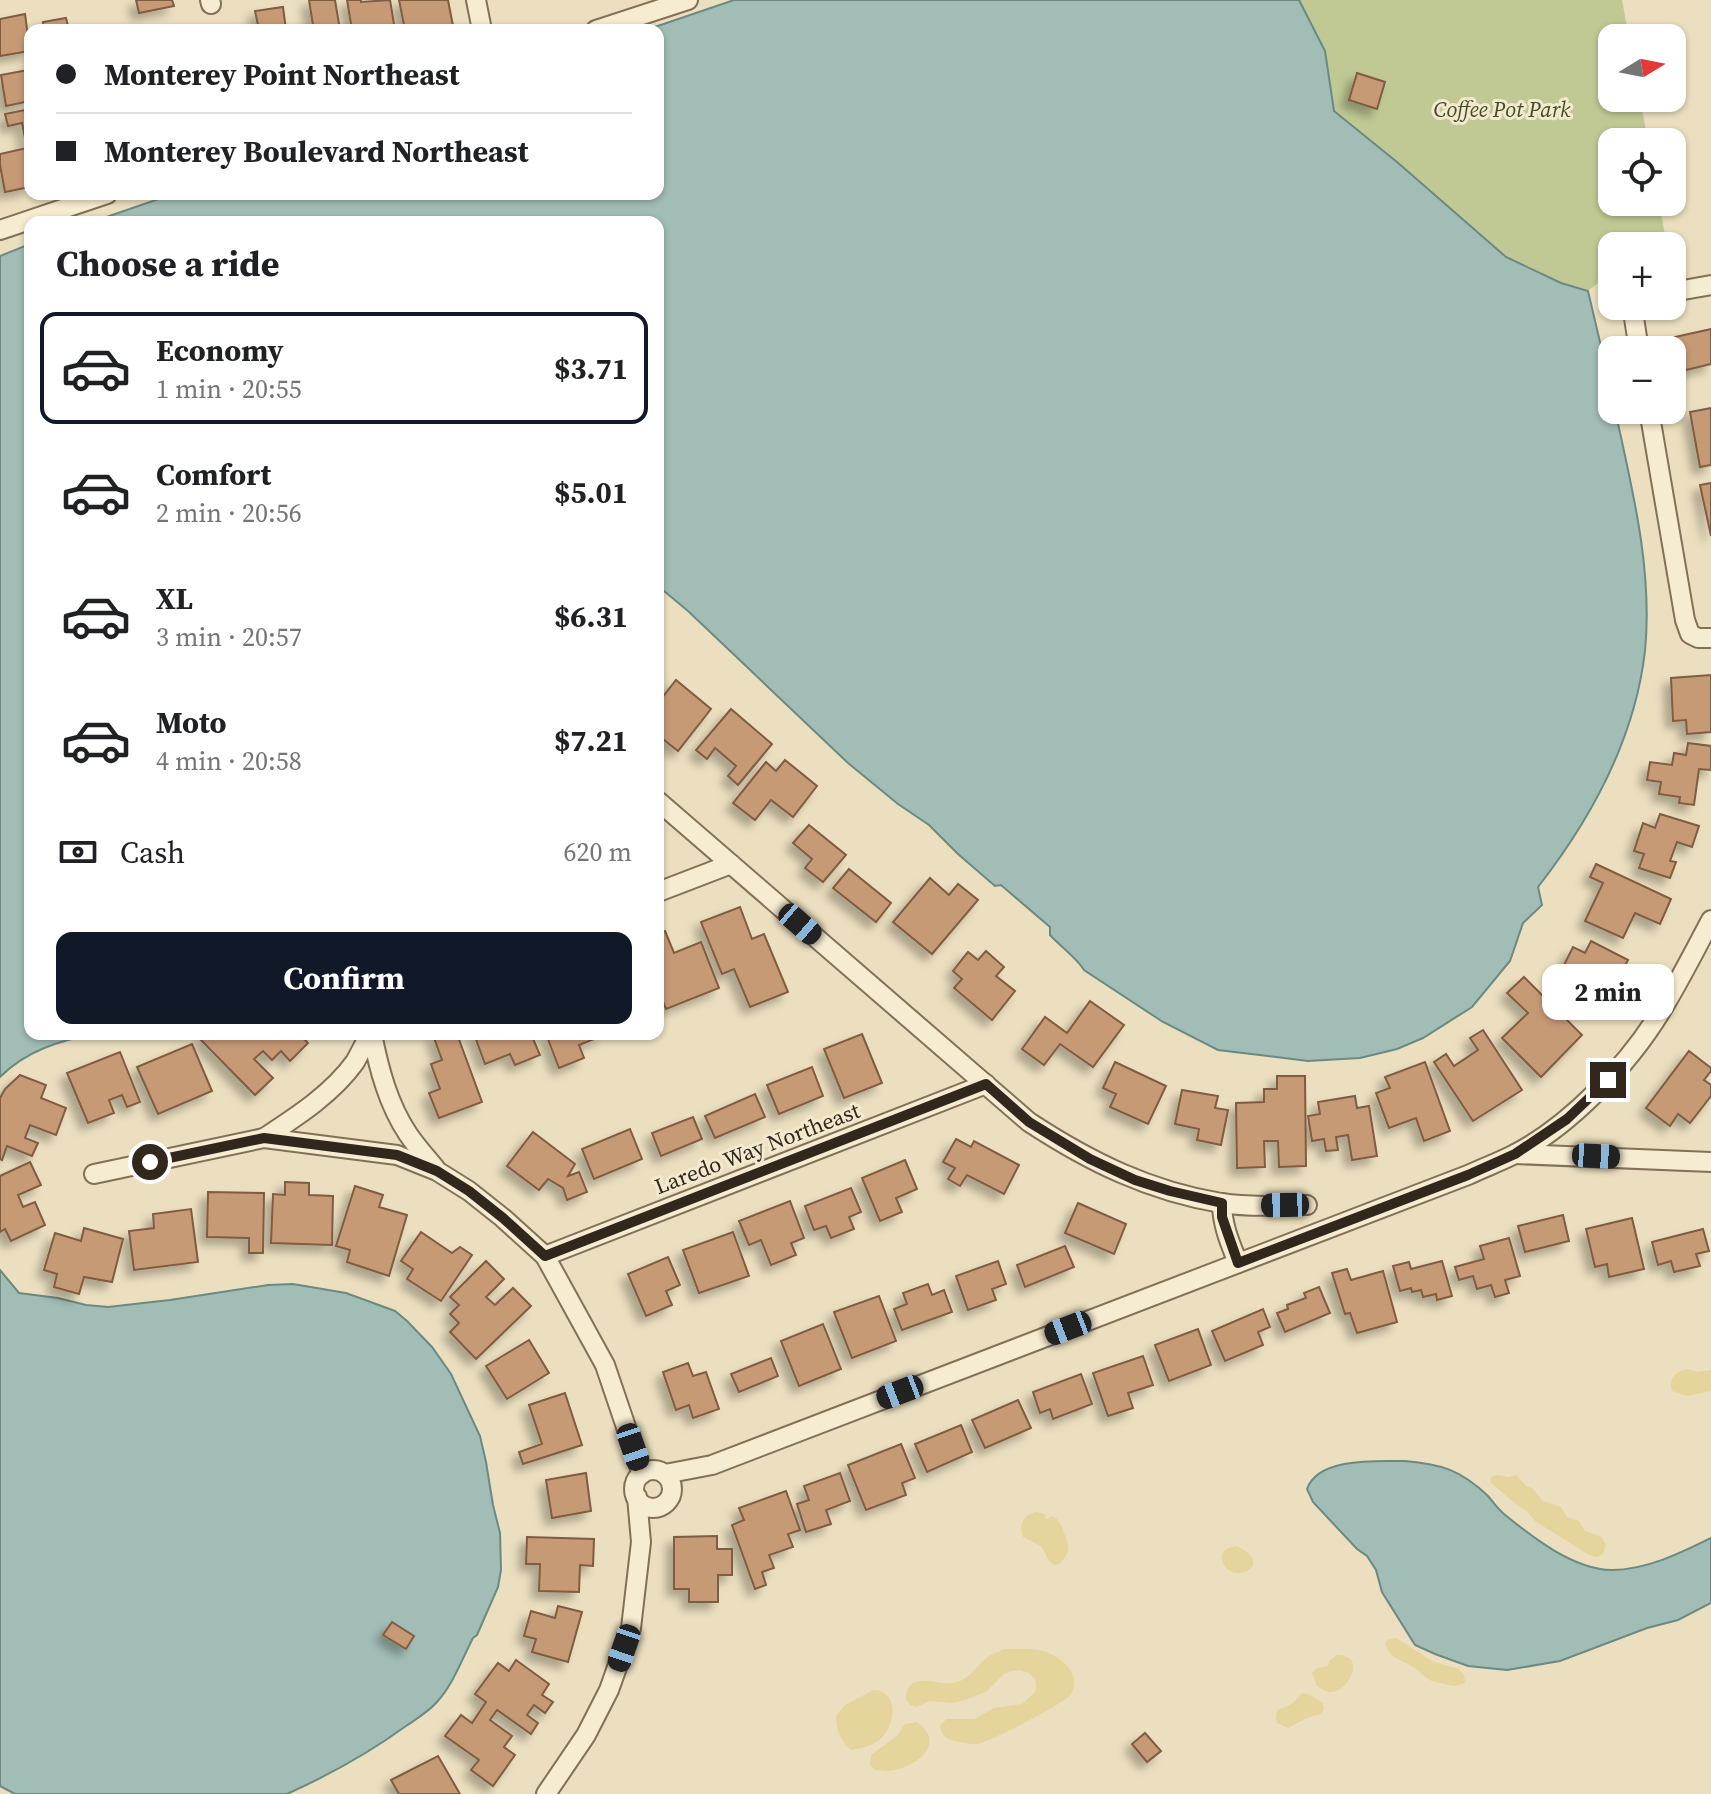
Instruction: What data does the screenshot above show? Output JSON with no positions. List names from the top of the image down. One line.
{"streets":{"street":["Laredo Way Northeast"]},"parks":["Coffee Pot Park"],"north":"right","page":{"map_buttons":["+","−"],"banner":["Monterey Point Northeast","Monterey Boulevard Northeast"],"heading":"Choose a ride","list":[{"name":"Economy","note":"1 min · 20:55","value":"$3.71"},{"name":"Comfort","note":"2 min · 20:56","value":"$5.01"},{"name":"XL","note":"3 min · 20:57","value":"$6.31"},{"name":"Moto","note":"4 min · 20:58","value":"$7.21"}],"pay":["Cash","620 m"],"buttons":"Confirm","bubble":"2 min"}}
